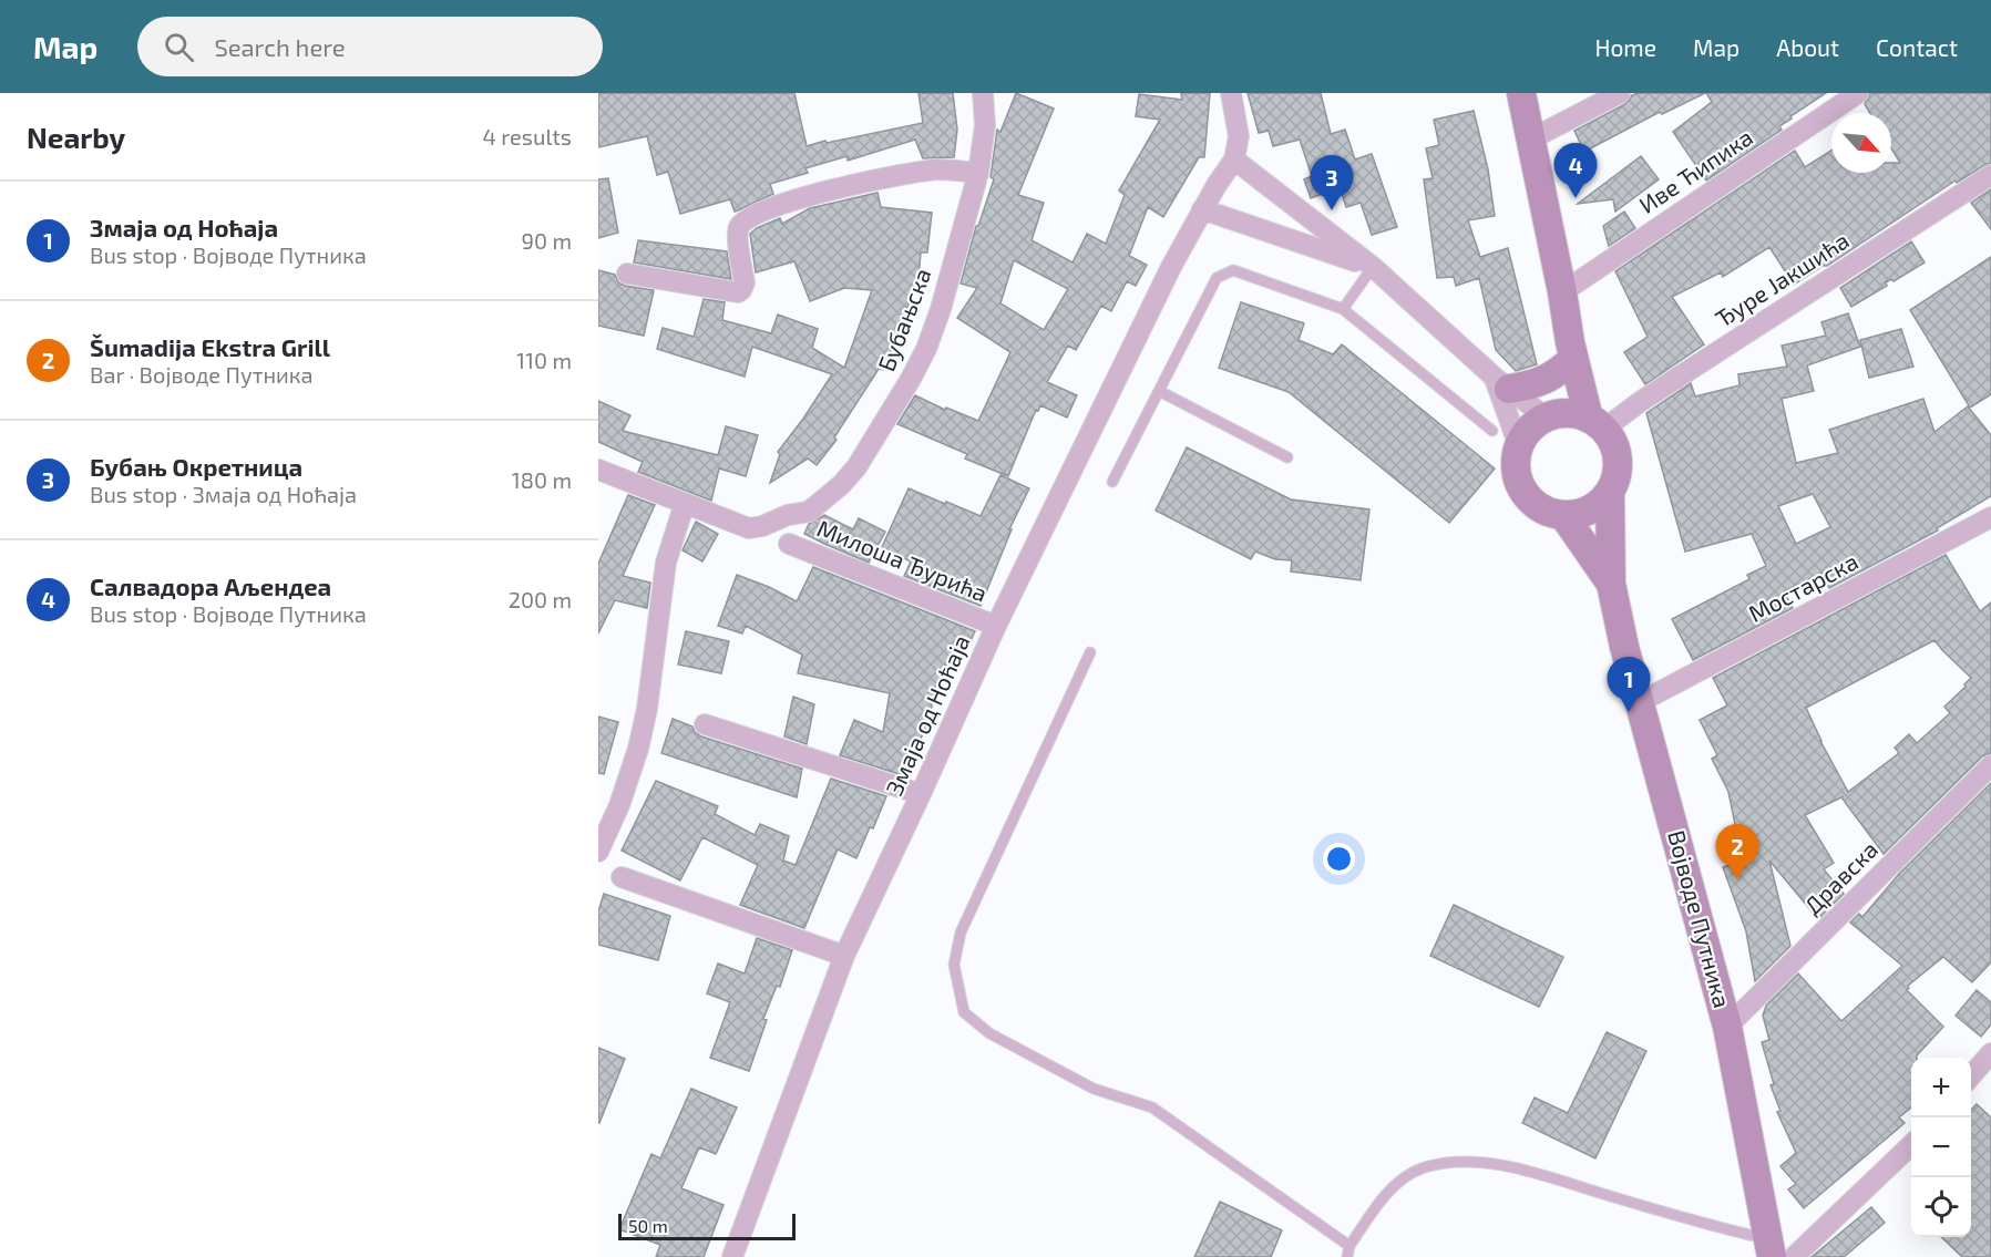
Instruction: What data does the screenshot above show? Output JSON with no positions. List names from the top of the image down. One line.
{"streets":{"street":["Иве Ћипика","Ђуре Јакшића","Бубањска","Милоша Ђурића","Мостарска","Змаја од Ноћаја","Дравска","Војводе Путника"]},"crossings":[["Иве Ћипика","Војводе Путника"],["Ђуре Јакшића","Војводе Путника"],["Милоша Ђурића","Змаја од Ноћаја"],["Мостарска","Војводе Путника"],["Дравска","Војводе Путника"]],"scale_bar":"50 m","north":"bottom right","page":{"header":"Map","search":"Search here","nav":["Home","Map","About","Contact"],"heading":["Nearby","4 results"],"pins":["4","3","1","2"],"list":[{"mark":"1","name":"Змаја од Ноћаја","note":"Bus stop · Војводе Путника","value":"90 m"},{"mark":"2","name":"Šumadija Ekstra Grill","note":"Bar · Војводе Путника","value":"110 m"},{"mark":"3","name":"Бубањ Окретница","note":"Bus stop · Змаја од Ноћаја","value":"180 m"},{"mark":"4","name":"Салвадора Аљендеа","note":"Bus stop · Војводе Путника","value":"200 m"}],"map_buttons":["+","−"],"scale":"50 m"}}
